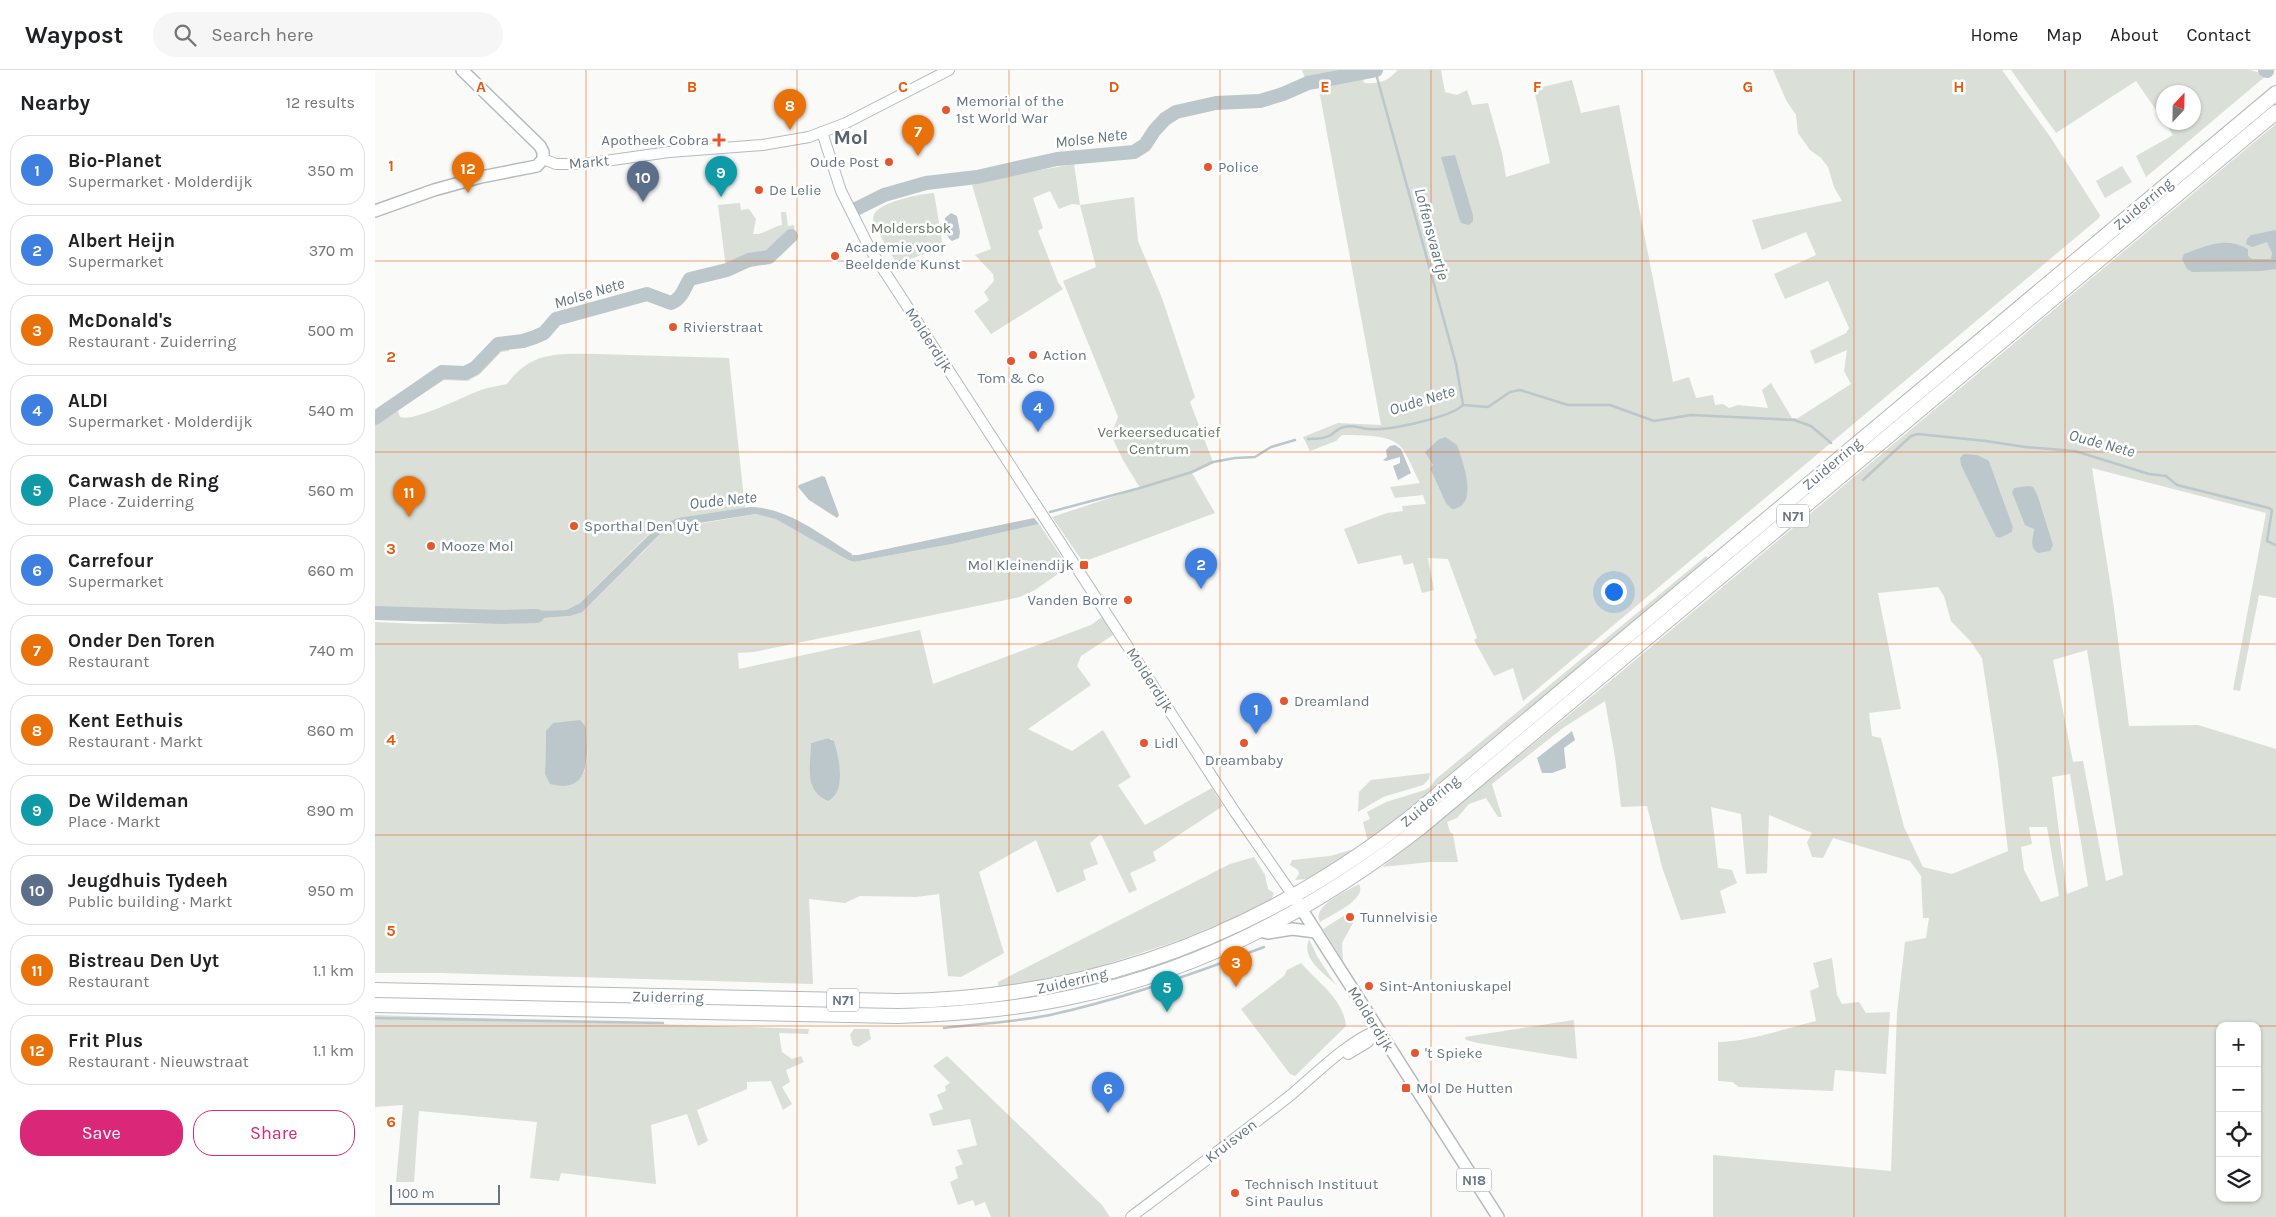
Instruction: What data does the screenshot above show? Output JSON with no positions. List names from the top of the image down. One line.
{"streets":{"highway":["Zuiderring","N71"],"main road":["Markt","Molderdijk","Kruisven","N18"]},"crossings":[["Markt","Molderdijk"],["Zuiderring","Molderdijk"],["Molderdijk","Kruisven"]],"districts":["Mol"],"water":["Molse Nete","Loffensvaartje","Oude Nete"],"parks":["Moldersbok","Verkeerseducatief Centrum"],"places":{"other":["Memorial of the 1st World War","Oude Post","Police","De Lelie","Academie voor Beeldende Kunst","Rivierstraat","Action","Tom & Co","Sporthal Den Uyt","Mooze Mol","Vanden Borre","Dreamland","Lidl","Dreambaby","Tunnelvisie","Sint-Antoniuskapel","'t Spieke","Technisch Instituut Sint Paulus"],"health":["Apotheek Cobra"],"transit":["Mol Kleinendijk","Mol De Hutten"]},"scale_bar":"100 m","north":"top","page":{"header":"Waypost","search":"Search here","nav":["Home","Map","About","Contact"],"heading":["Nearby","12 results"],"pins":["8","7","12","9","10","4","11","2","1","3","5","6"],"list":[{"mark":"1","name":"Bio-Planet","note":"Supermarket · Molderdijk","value":"350 m"},{"mark":"2","name":"Albert Heijn","note":"Supermarket","value":"370 m"},{"mark":"3","name":"McDonald's","note":"Restaurant · Zuiderring","value":"500 m"},{"mark":"4","name":"ALDI","note":"Supermarket · Molderdijk","value":"540 m"},{"mark":"5","name":"Carwash de Ring","note":"Place · Zuiderring","value":"560 m"},{"mark":"6","name":"Carrefour","note":"Supermarket","value":"660 m"},{"mark":"7","name":"Onder Den Toren","note":"Restaurant","value":"740 m"},{"mark":"8","name":"Kent Eethuis","note":"Restaurant · Markt","value":"860 m"},{"mark":"9","name":"De Wildeman","note":"Place · Markt","value":"890 m"},{"mark":"10","name":"Jeugdhuis Tydeeh","note":"Public building · Markt","value":"950 m"},{"mark":"11","name":"Bistreau Den Uyt","note":"Restaurant","value":"1.1 km"},{"mark":"12","name":"Frit Plus","note":"Restaurant · Nieuwstraat","value":"1.1 km"}],"map_buttons":["+","−"],"buttons":["Save","Share"],"scale":"100 m"},"grid":{"columns":["A","B","C","D","E","F","G","H"],"rows":["1","2","3","4","5","6"]}}
